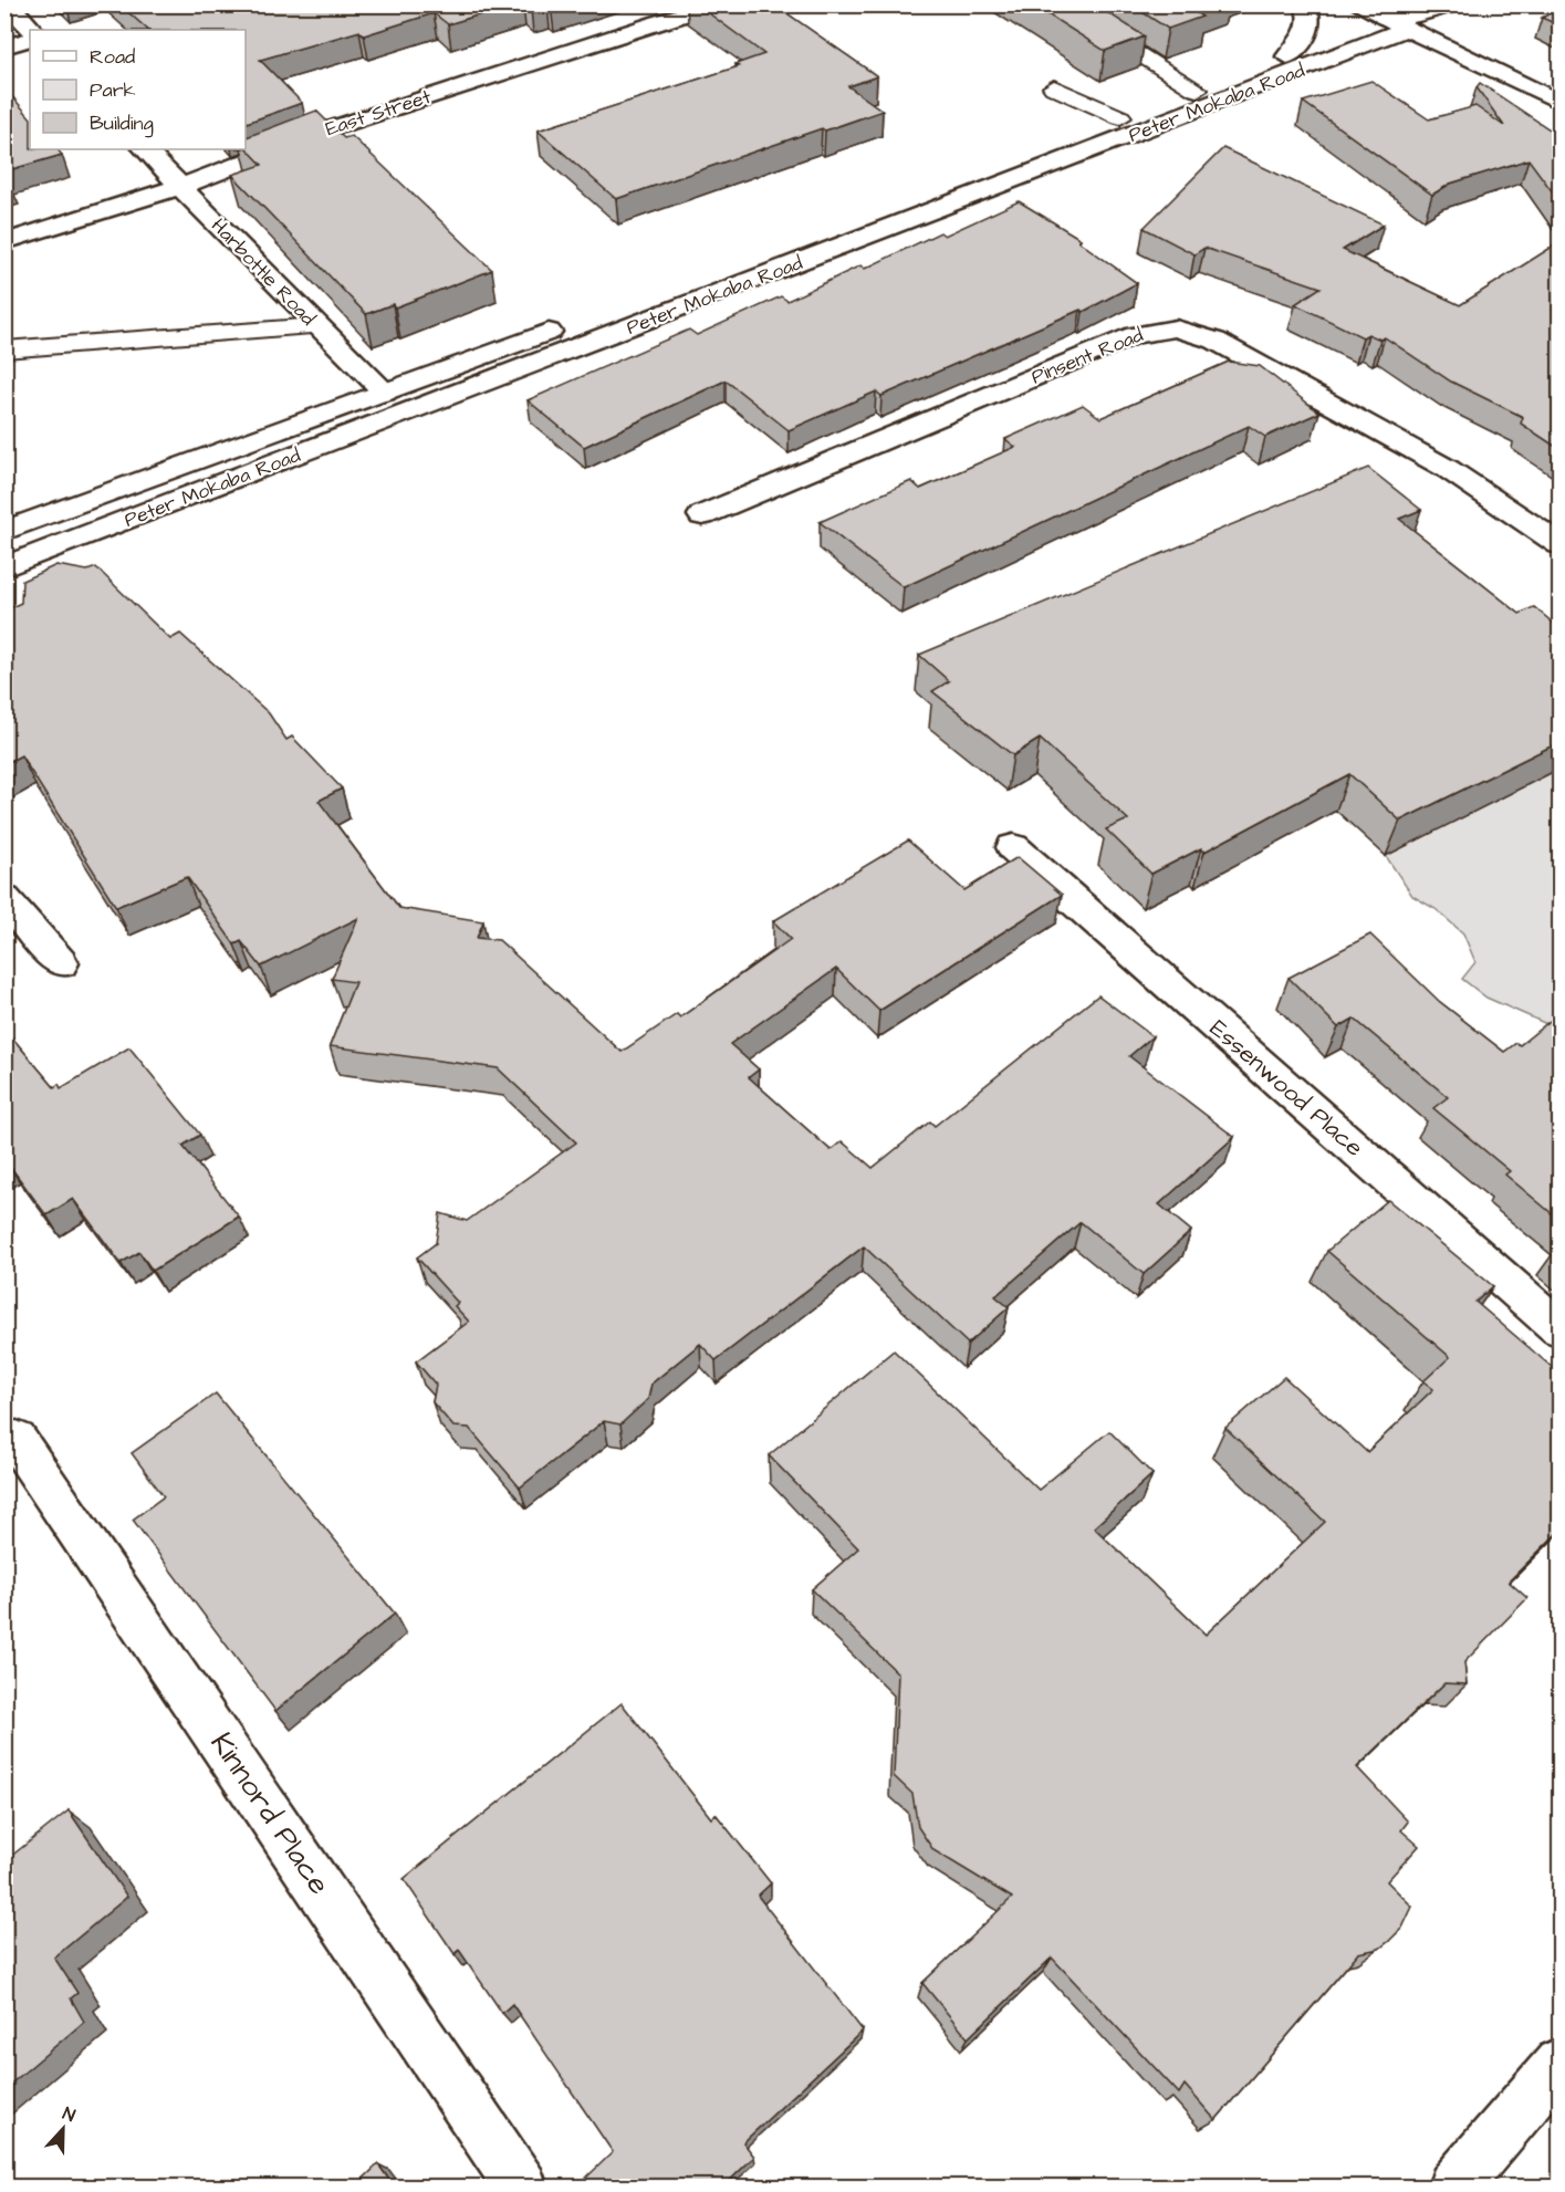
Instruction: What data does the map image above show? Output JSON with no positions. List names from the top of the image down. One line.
{"streets":{"street":["Peter Mokaba Road","East Street","Harbottle Road","Pinsent Road","Essenwood Place","Kinnord Place"]},"crossings":[["Peter Mokaba Road","Harbottle Road"],["East Street","Harbottle Road"]],"legend":["Road","Park","Building"],"north":"top"}
